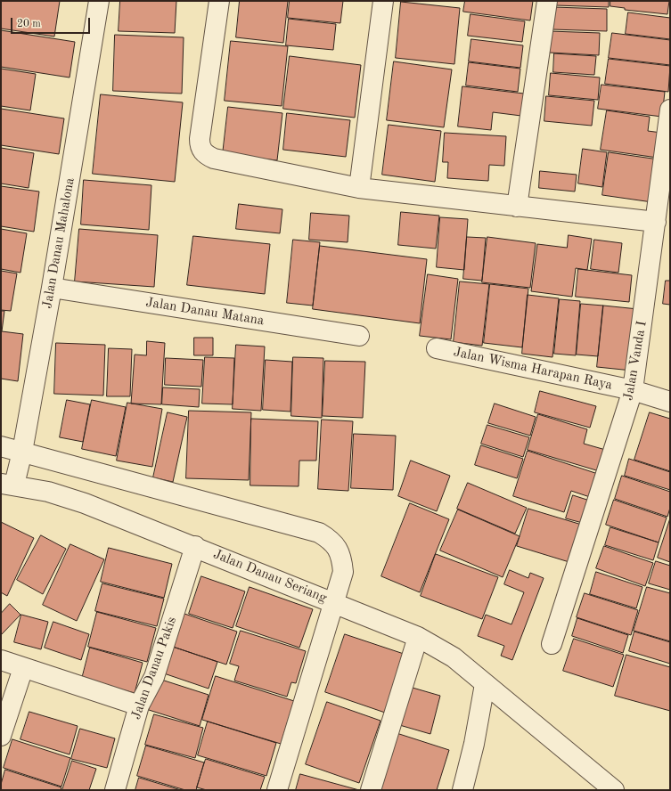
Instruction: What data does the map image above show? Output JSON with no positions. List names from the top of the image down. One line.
{"streets":{"street":["Jalan Danau Mahalona","Jalan Danau Matana","Jalan Vanda I","Jalan Wisma Harapan Raya","Jalan Danau Seriang","Jalan Danau Pakis"]},"crossings":[["Jalan Danau Mahalona","Jalan Danau Matana"],["Jalan Danau Mahalona","Jalan Danau Seriang"],["Jalan Vanda I","Jalan Wisma Harapan Raya"],["Jalan Danau Seriang","Jalan Danau Pakis"]],"scale_bar":"20 m"}
